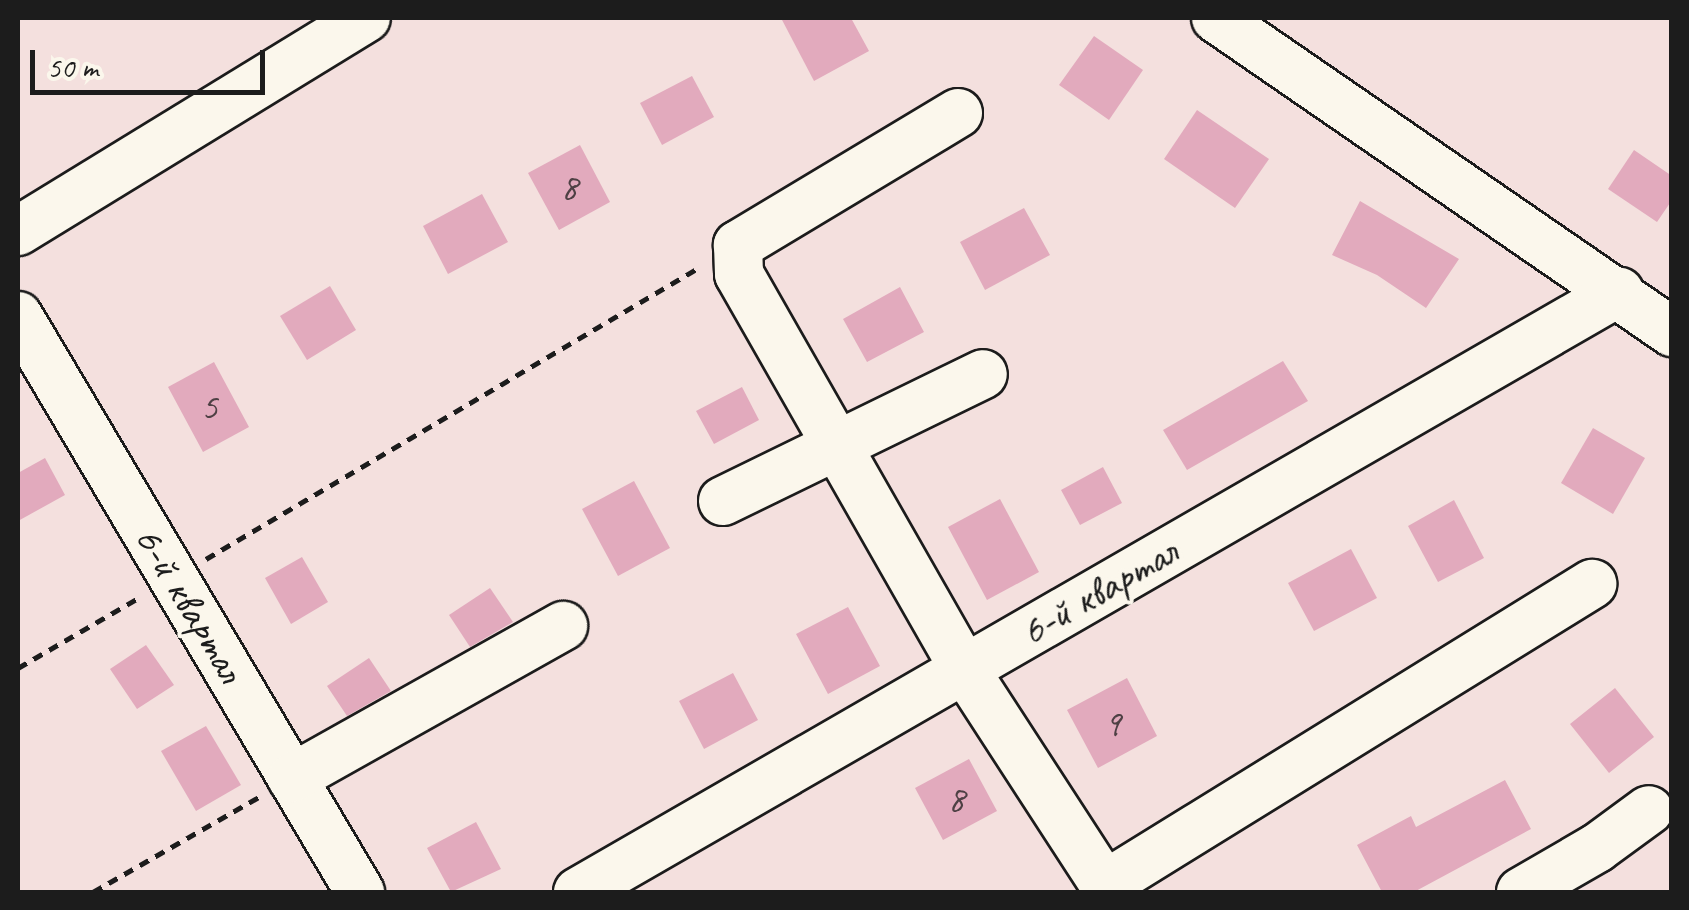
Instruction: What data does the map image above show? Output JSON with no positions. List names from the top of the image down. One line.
{"streets":{"street":["6-й квартал"]},"house_numbers":["8","5","9","8"],"scale_bar":"50 m"}
